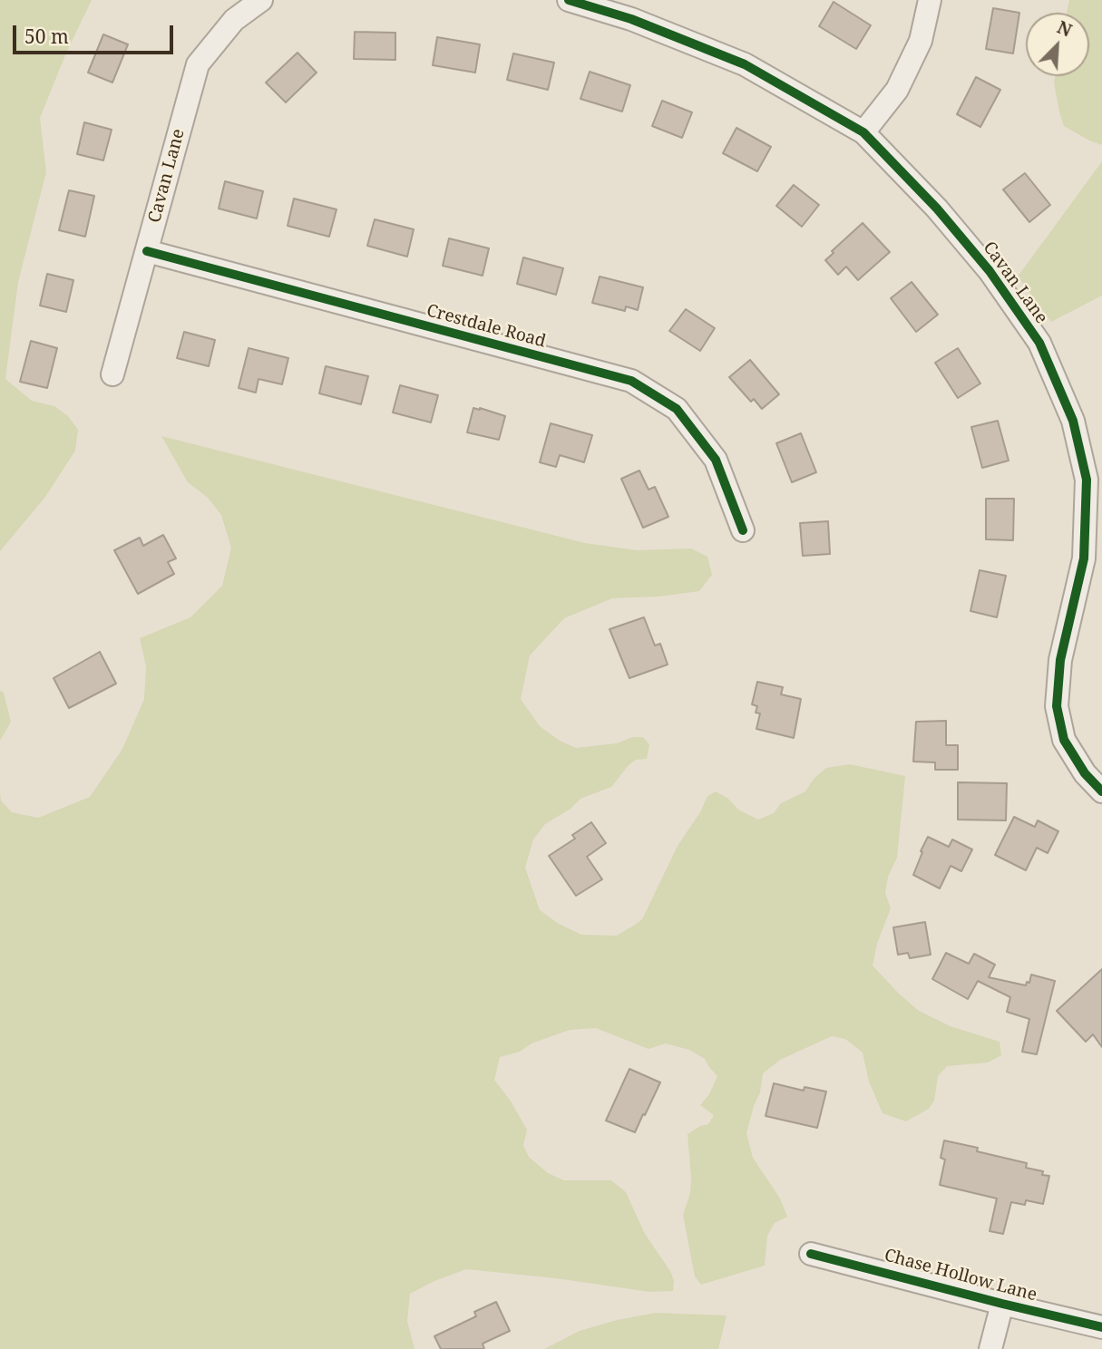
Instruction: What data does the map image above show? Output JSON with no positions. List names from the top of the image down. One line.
{"streets":{"street":["Cavan Lane","Crestdale Road","Chase Hollow Lane"]},"crossings":[["Cavan Lane","Crestdale Road"]],"scale_bar":"50 m","north":"top right"}
